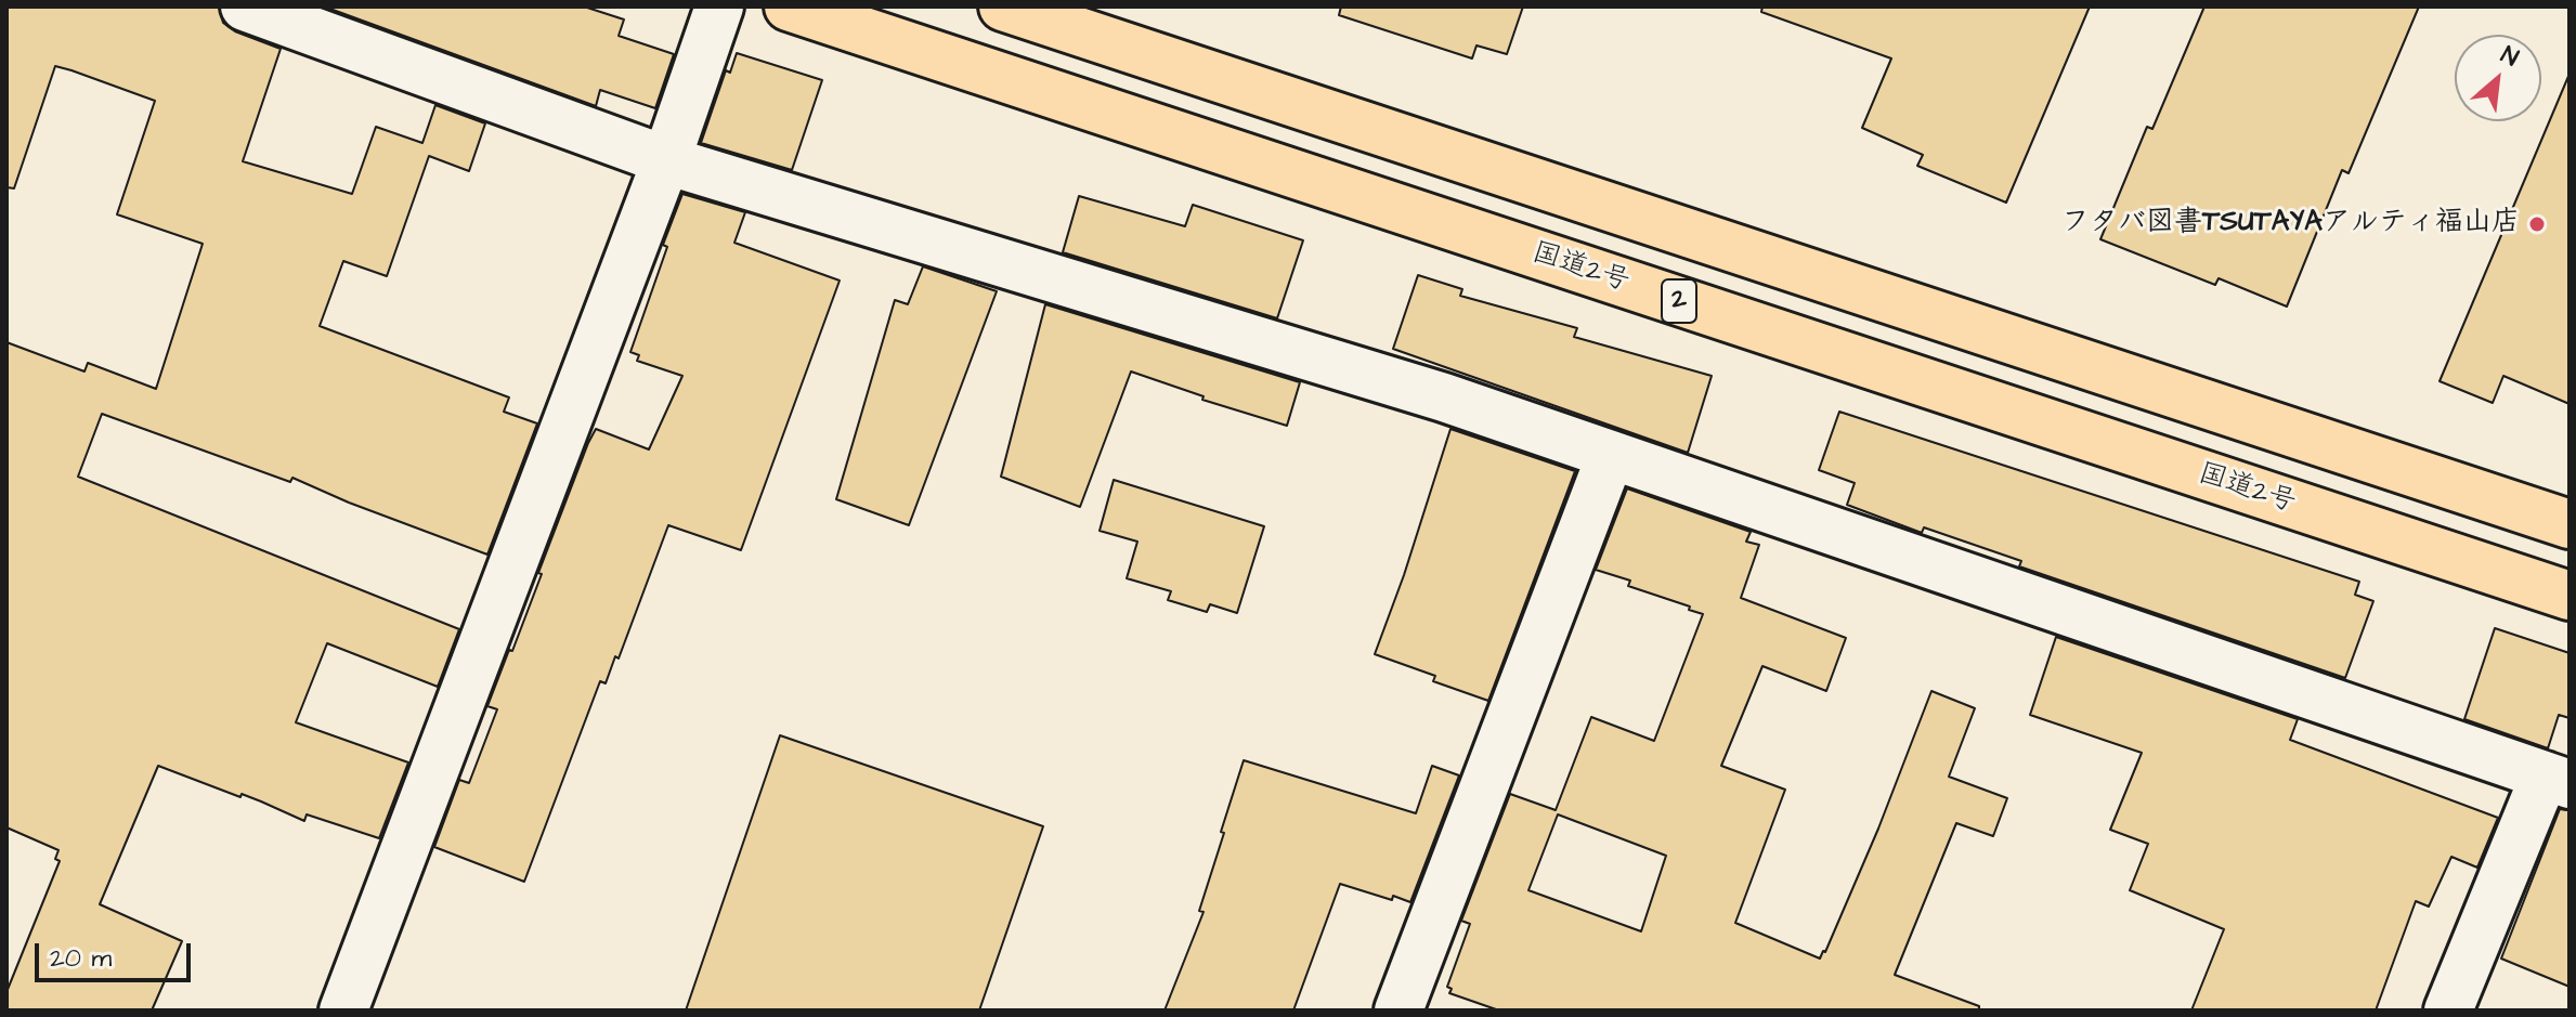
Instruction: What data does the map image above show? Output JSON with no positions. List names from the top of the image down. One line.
{"streets":{"highway":["国道2号","2"]},"places":["フタバ図書TSUTAYAアルティ福山店"],"scale_bar":"20 m","north":"top right"}
